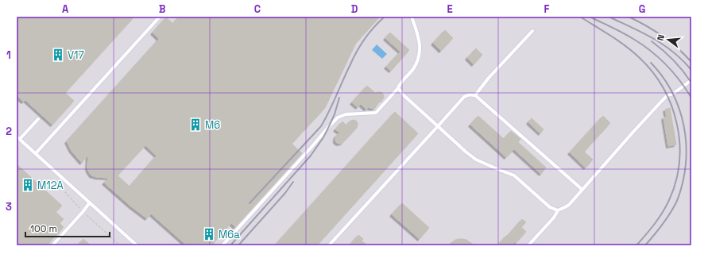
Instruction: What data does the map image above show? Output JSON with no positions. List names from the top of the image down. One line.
{"places":{"building":["V17","M6","M12A","M6a"]},"scale_bar":"100 m","north":"left","grid":{"columns":["A","B","C","D","E","F","G"],"rows":["1","2","3"]}}
